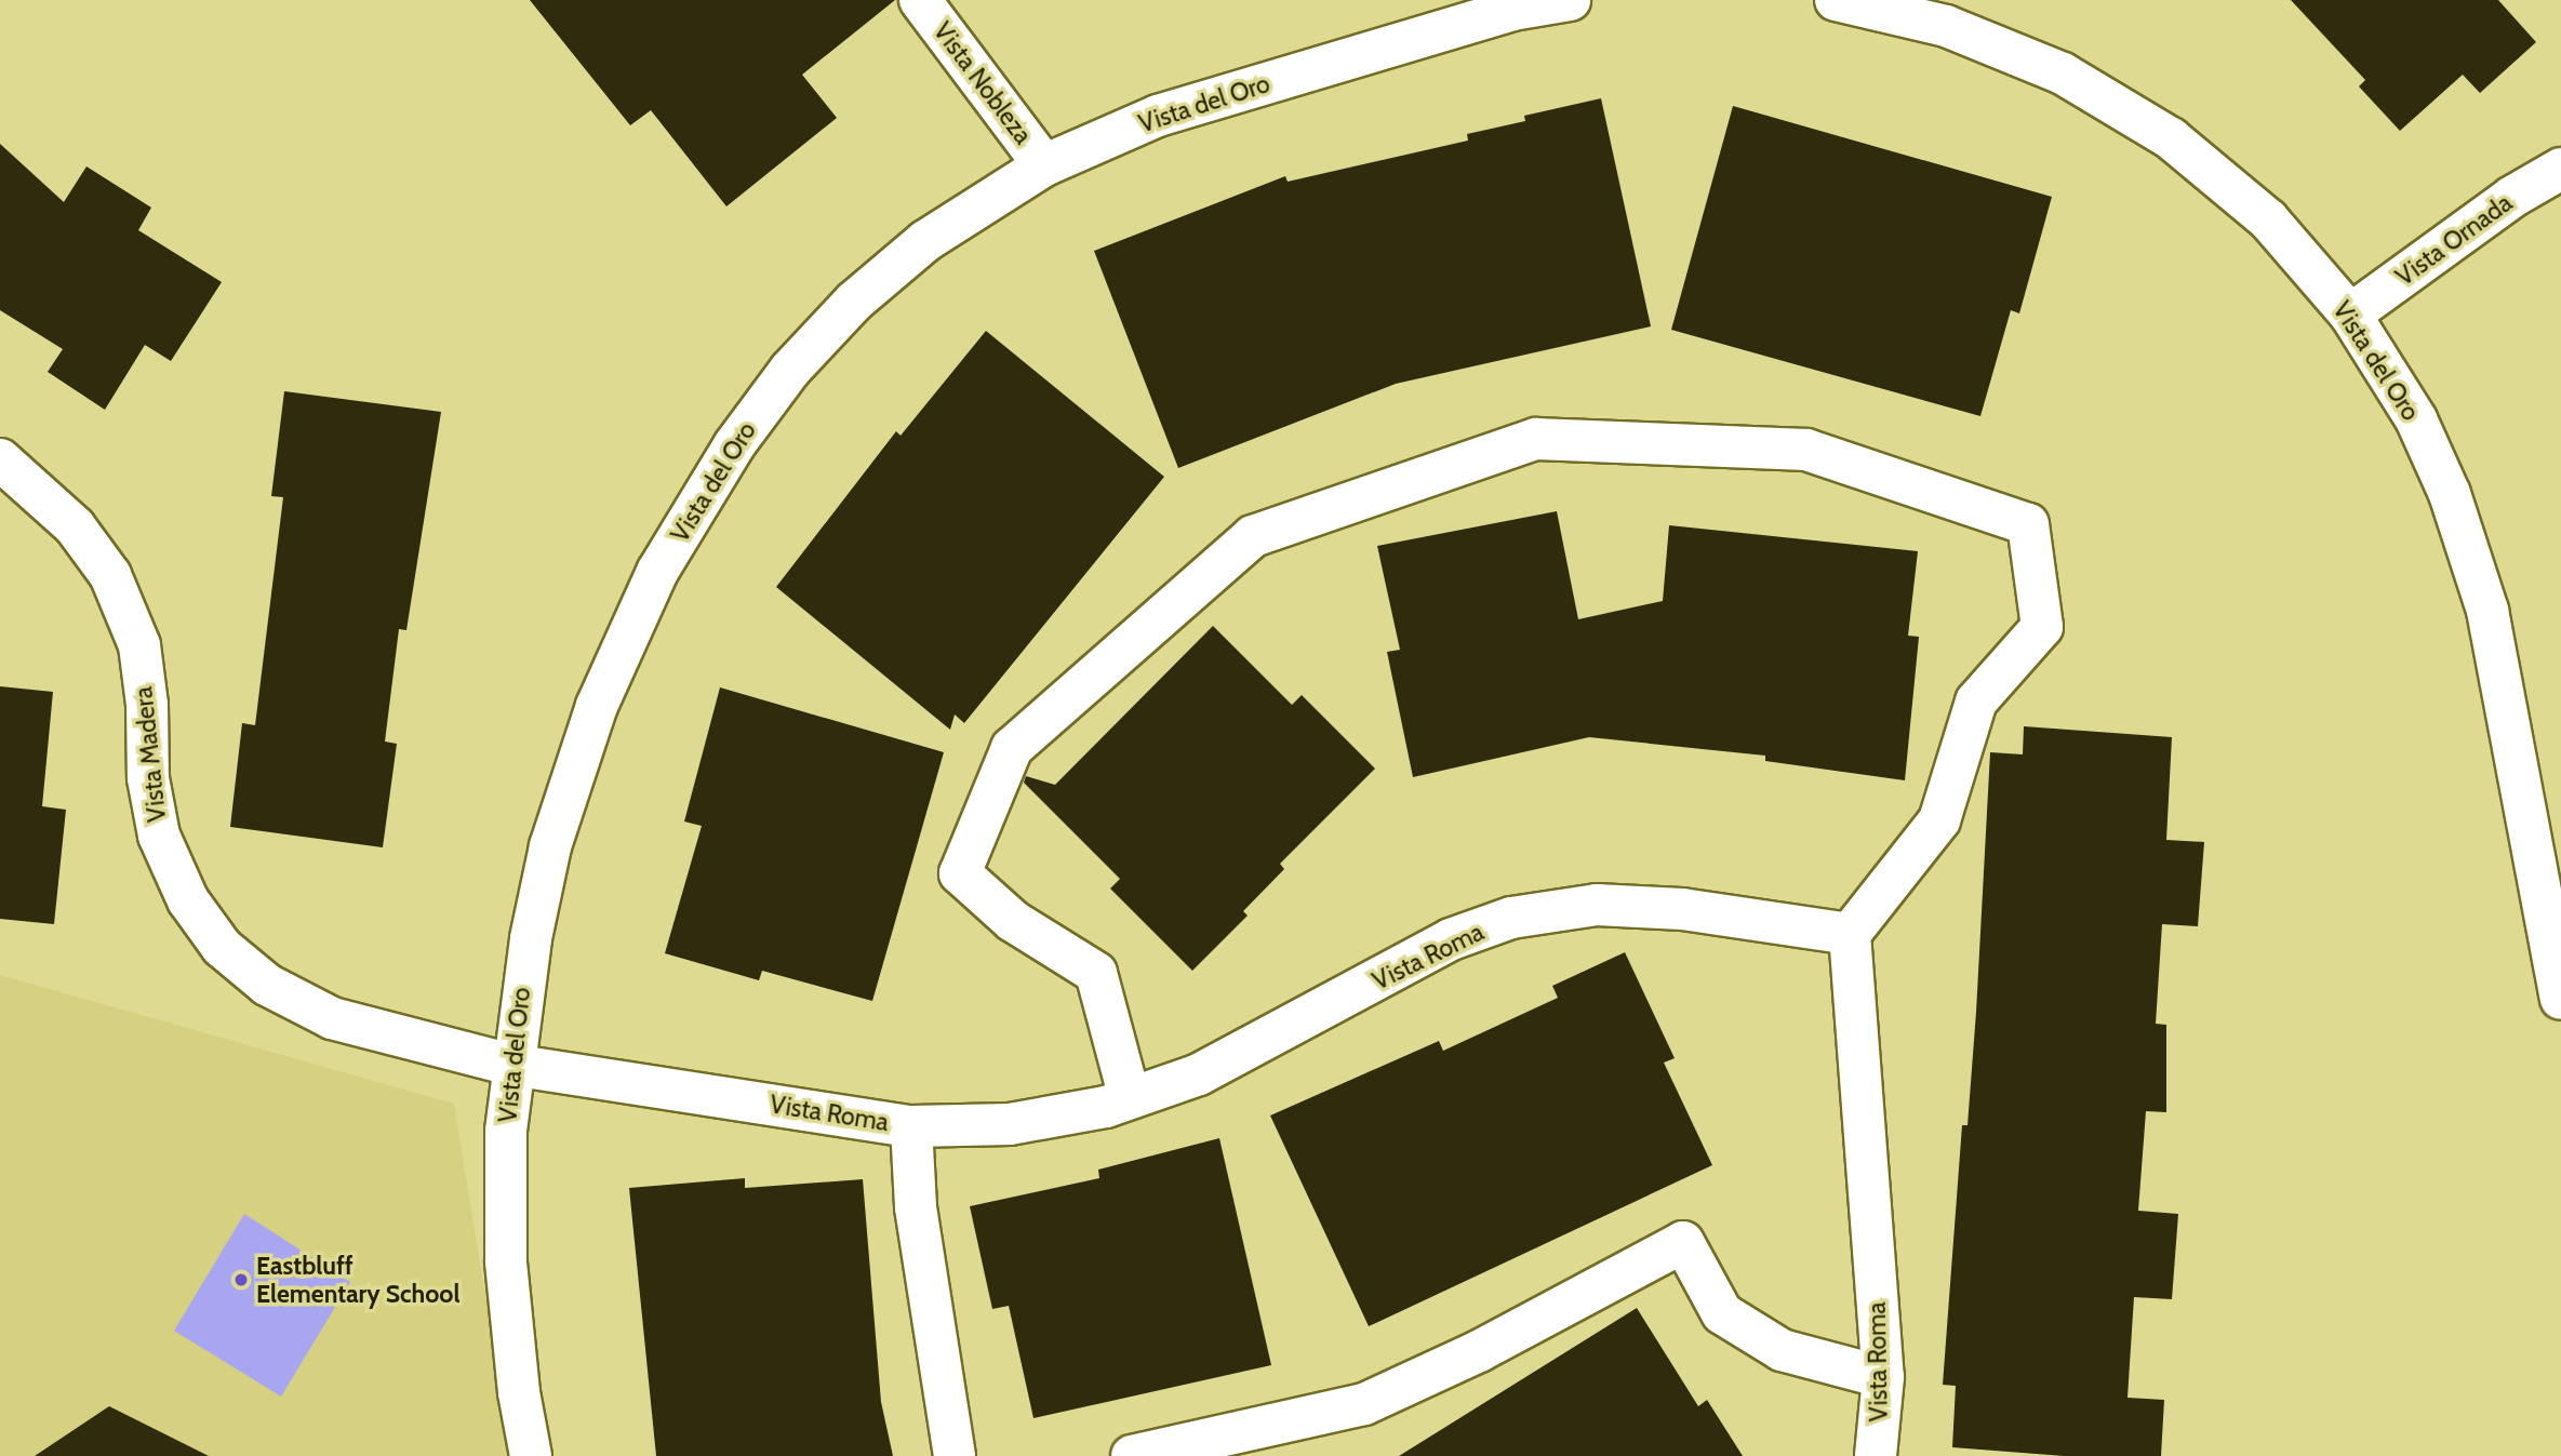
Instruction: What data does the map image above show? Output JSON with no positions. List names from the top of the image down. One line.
{"streets":{"street":["Vista Nobleza","Vista del Oro","Vista Ornada","Vista Madera","Vista Roma"]},"crossings":[["Vista Nobleza","Vista del Oro"],["Vista del Oro","Vista Ornada"],["Vista del Oro","Vista Madera"],["Vista del Oro","Vista Roma"],["Vista Madera","Vista Roma"]],"places":["Eastbluff Elementary School"]}
